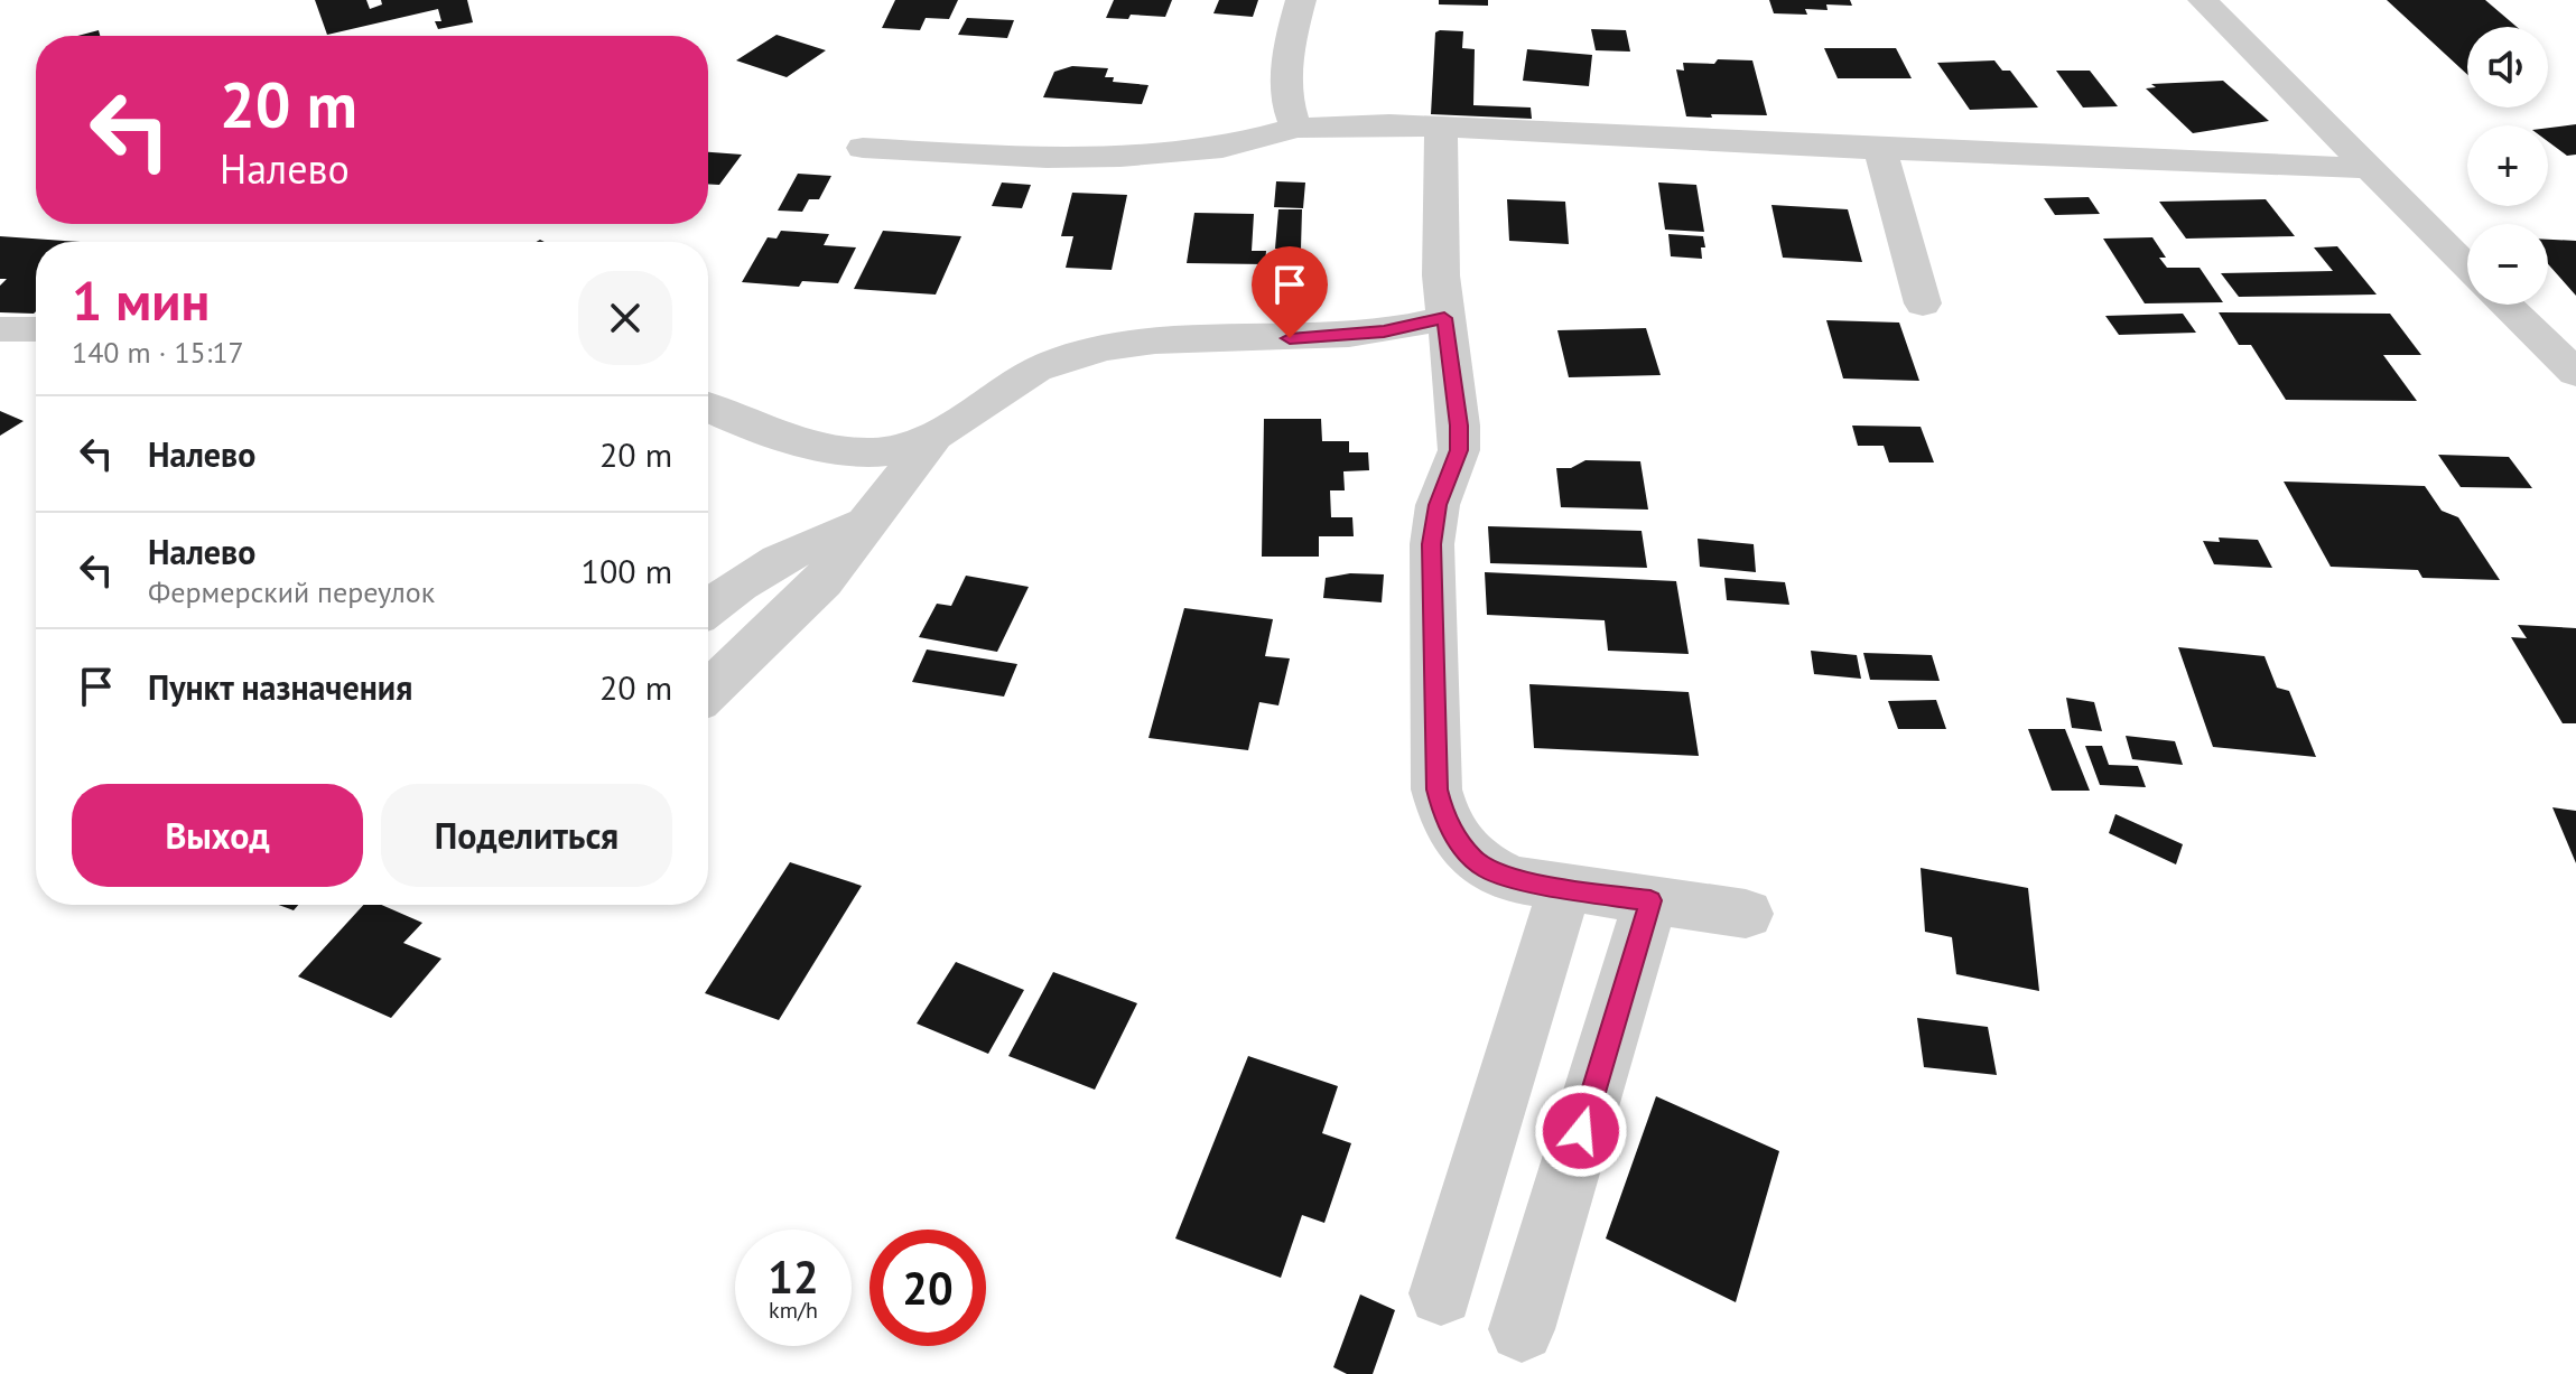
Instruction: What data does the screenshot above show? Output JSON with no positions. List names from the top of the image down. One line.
{"page":{"map_buttons":["+","−"],"turn":["20 m","Налево"],"heading":["1 мин","140 m · 15:17"],"list":[{"name":"Налево","value":"20 m"},{"name":"Налево","note":"Фермерский переулок","value":"100 m"},{"name":"Пункт назначения","value":"20 m"}],"buttons":["Выход","Поделиться"],"speed":"12 km/h","limit":"20"}}
